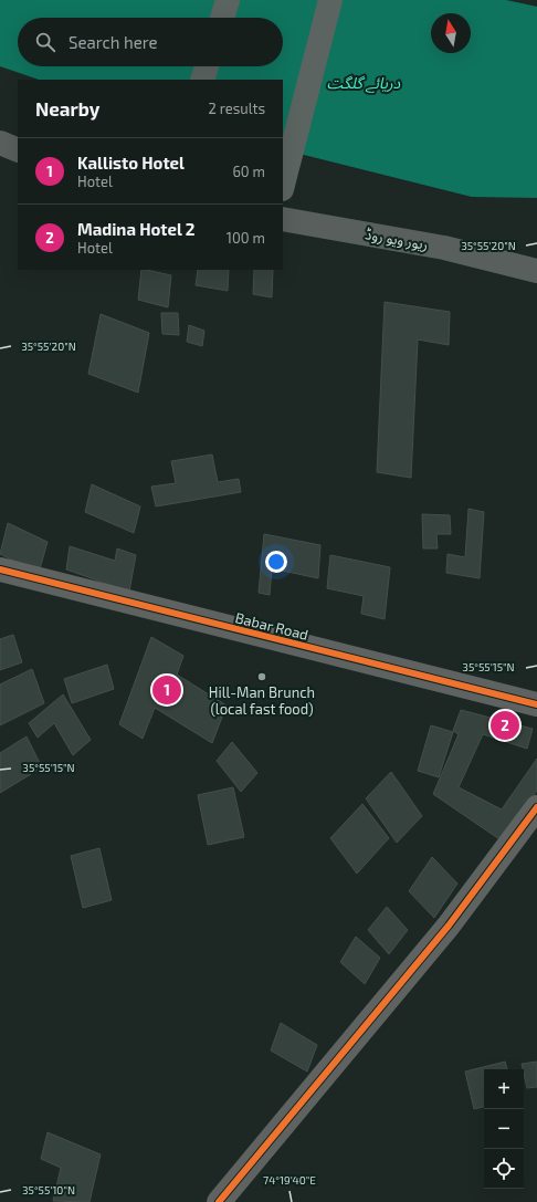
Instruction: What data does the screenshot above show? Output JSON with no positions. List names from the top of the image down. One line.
{"streets":{"highway":["ریور ویو روڈ"],"street":["Babar Road"]},"water":["دریائے گلگت"],"places":["Hill-Man Brunch (local fast food)"],"north":"top","page":{"search":"Search here","heading":["Nearby","2 results"],"list":[{"mark":"1","name":"Kallisto Hotel","note":"Hotel","value":"60 m"},{"mark":"2","name":"Madina Hotel 2","note":"Hotel","value":"100 m"}],"pins":["1","2"],"map_buttons":["+","−"]},"coordinates":["35°55'20\"N","35°55'15\"N","74°19'40\"E","35°55'10\"N"]}
